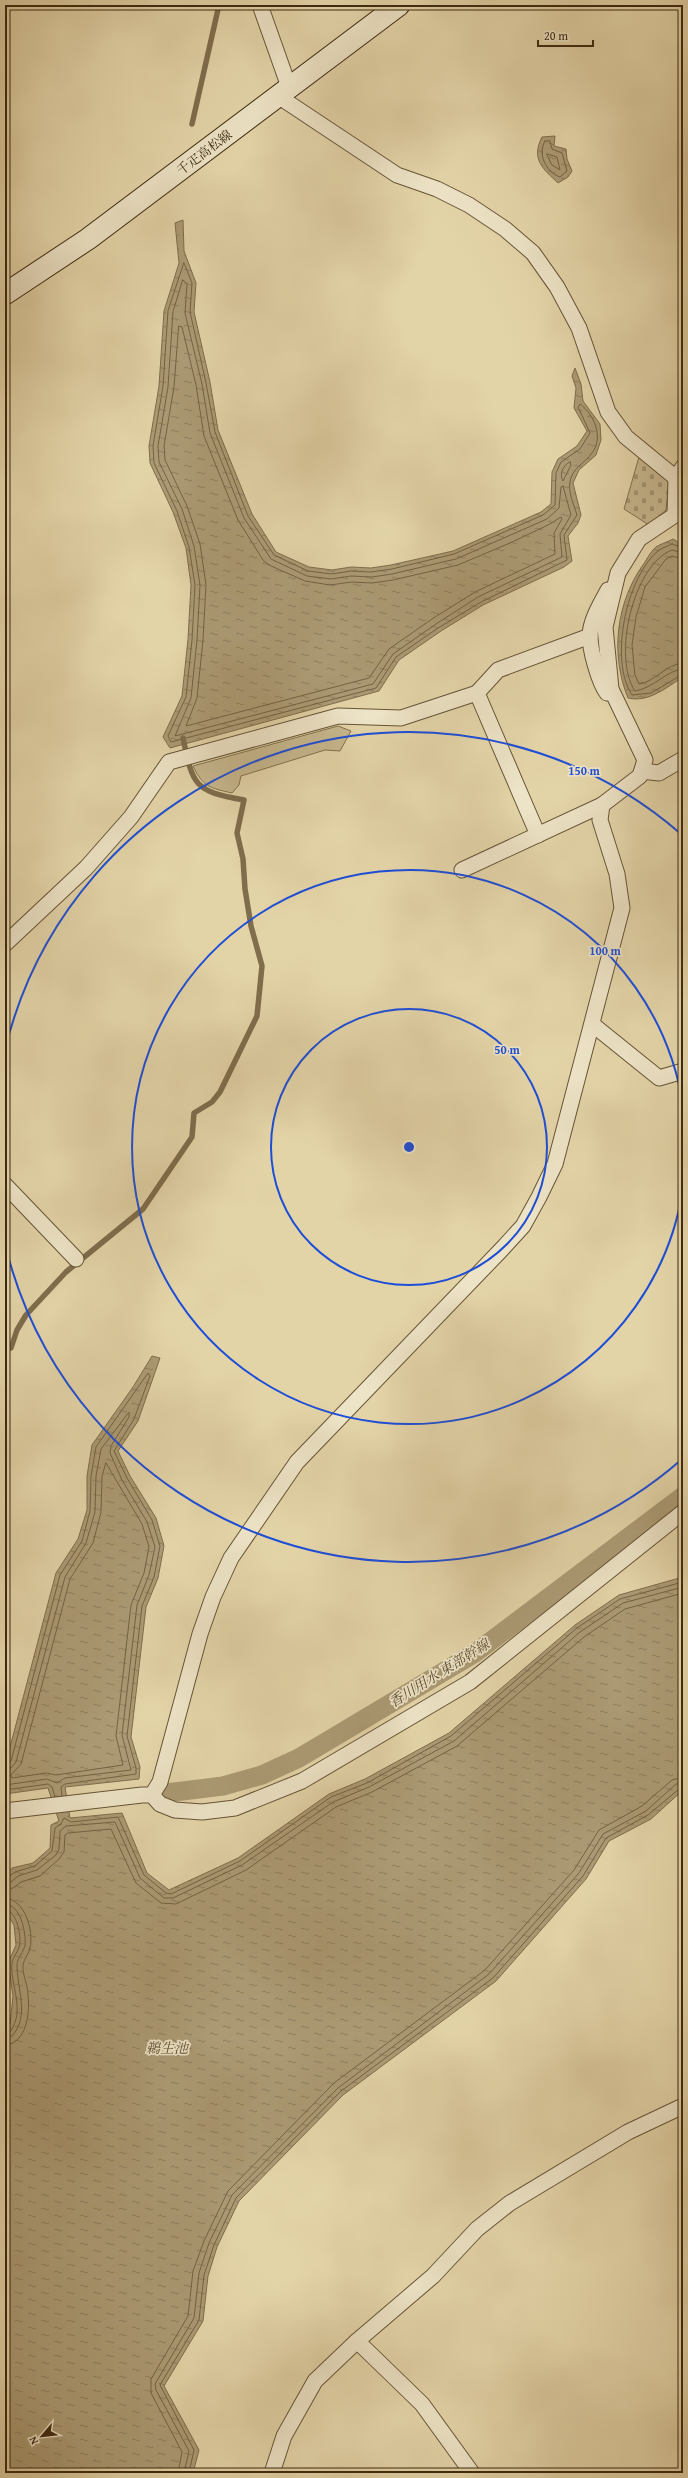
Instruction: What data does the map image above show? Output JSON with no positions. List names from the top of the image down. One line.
{"streets":{"main road":["千疋高松線"]},"water":["香川用水 東部幹線","鵜生池"],"scale_bar":"20 m","north":"bottom left","rings":["150 m","100 m","50 m"]}
